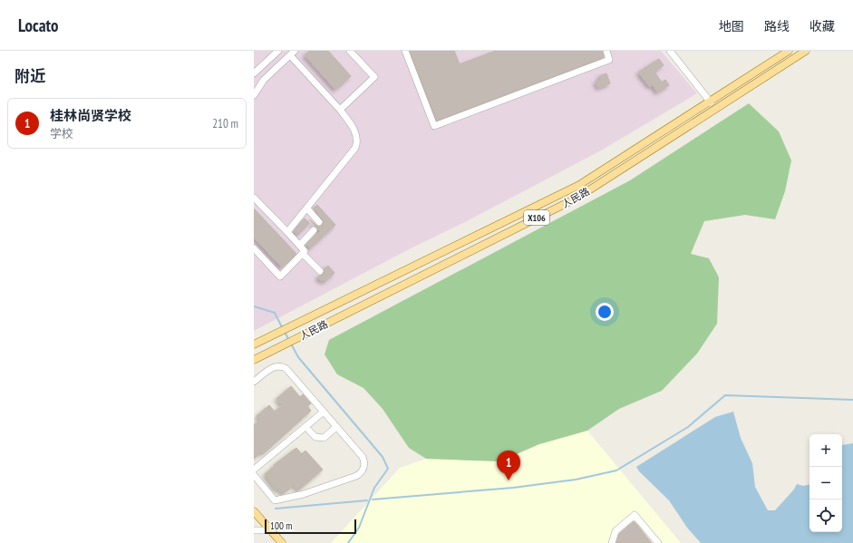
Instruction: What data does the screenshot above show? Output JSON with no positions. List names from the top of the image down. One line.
{"streets":{"main road":["人民路","X106"]},"scale_bar":"100 m","page":{"header":"Locato","nav":["地图","路线","收藏"],"heading":"附近","list":[{"mark":"1","name":"桂林尚贤学校","note":"学校","value":"210 m"}],"map_buttons":["+","−"],"pins":"1","scale":"100 m"}}
